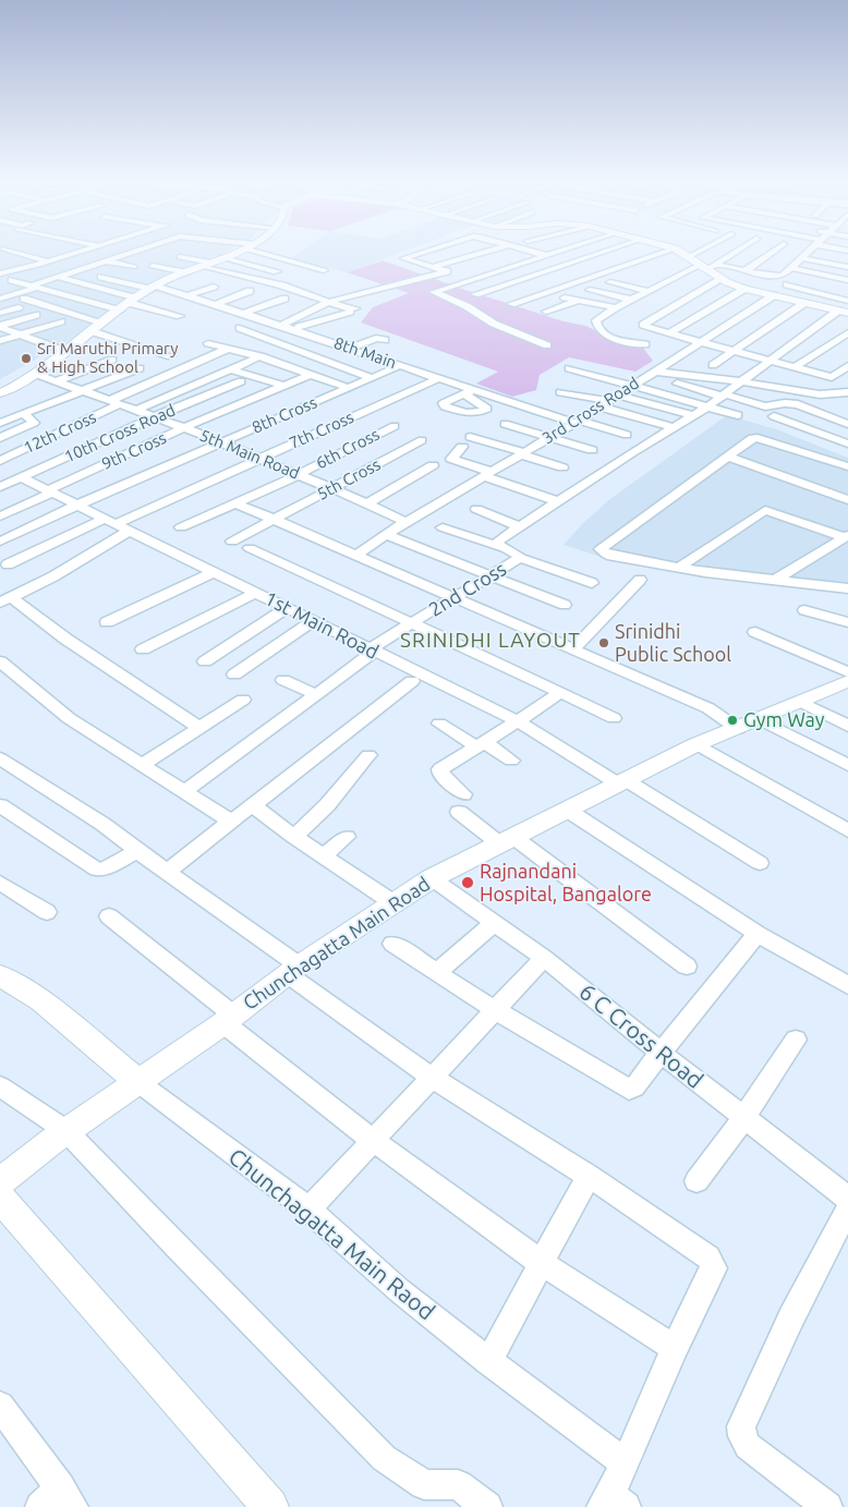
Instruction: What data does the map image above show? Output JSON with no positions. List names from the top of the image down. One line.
{"streets":{"street":["8th Main","3rd Cross Road","8th Cross","7th Cross","12th Cross","10th Cross Road","6th Cross","9th Cross","5th Main Road","5th Cross","2nd Cross","1st Main Road","Chunchagatta Main Road","6 C Cross Road","Chunchagatta Main Raod"]},"crossings":[["8th Main","3rd Cross Road"],["8th Main","8th Cross"],["8th Main","7th Cross"],["3rd Cross Road","5th Main Road"],["8th Cross","5th Main Road"],["8th Cross","1st Main Road"],["7th Cross","5th Main Road"],["7th Cross","1st Main Road"],["12th Cross","5th Main Road"],["10th Cross Road","5th Main Road"],["10th Cross Road","1st Main Road"],["6th Cross","5th Main Road"],["9th Cross","5th Main Road"],["9th Cross","1st Main Road"],["5th Main Road","5th Cross"],["2nd Cross","1st Main Road"],["1st Main Road","Chunchagatta Main Road"],["Chunchagatta Main Road","6 C Cross Road"],["Chunchagatta Main Road","Chunchagatta Main Raod"]],"districts":["SRINIDHI LAYOUT"],"places":["Sri Maruthi Primary & High School","Srinidhi Public School","Gym Way","Rajnandani Hospital, Bangalore"]}
